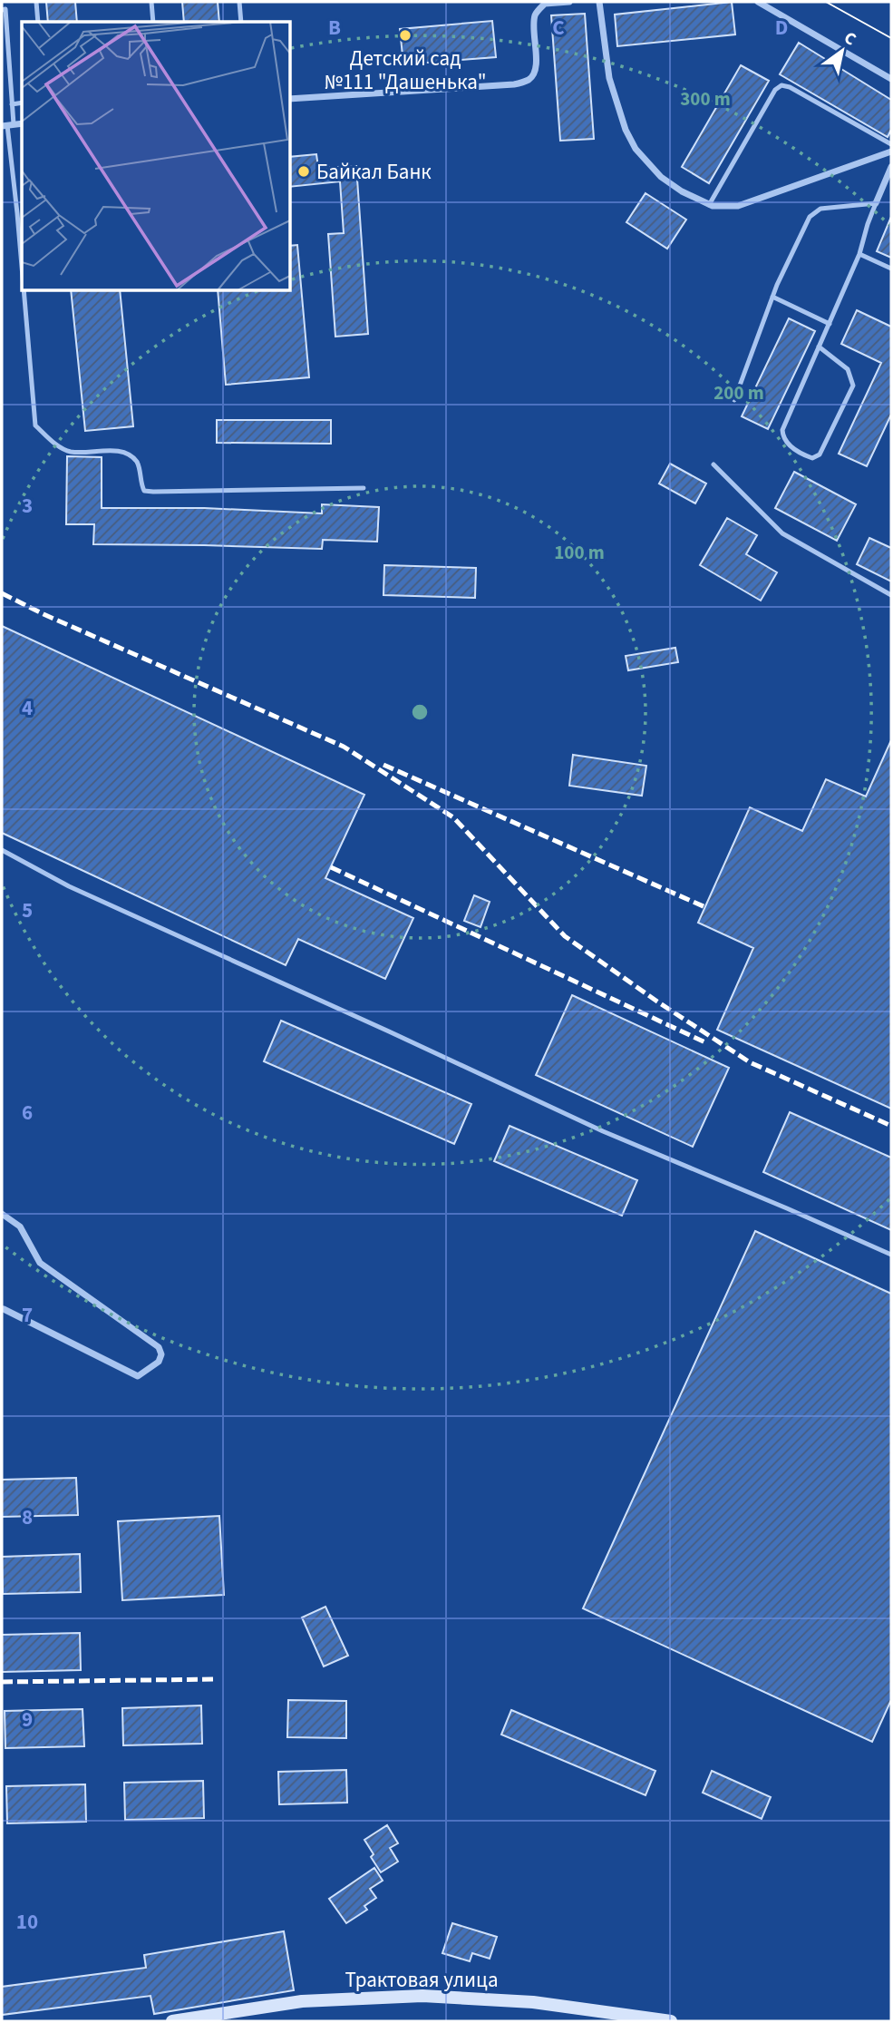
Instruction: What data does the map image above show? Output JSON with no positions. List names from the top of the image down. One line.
{"streets":{"main road":["Трактовая улица"]},"places":["Детский сад №111 \"Дашенька\"","Байкал Банк"],"north":"top right","grid":{"columns":["B","C","D"],"rows":["3","4","5","6","7","8","9","10"]},"rings":["300 m","200 m","100 m"]}
